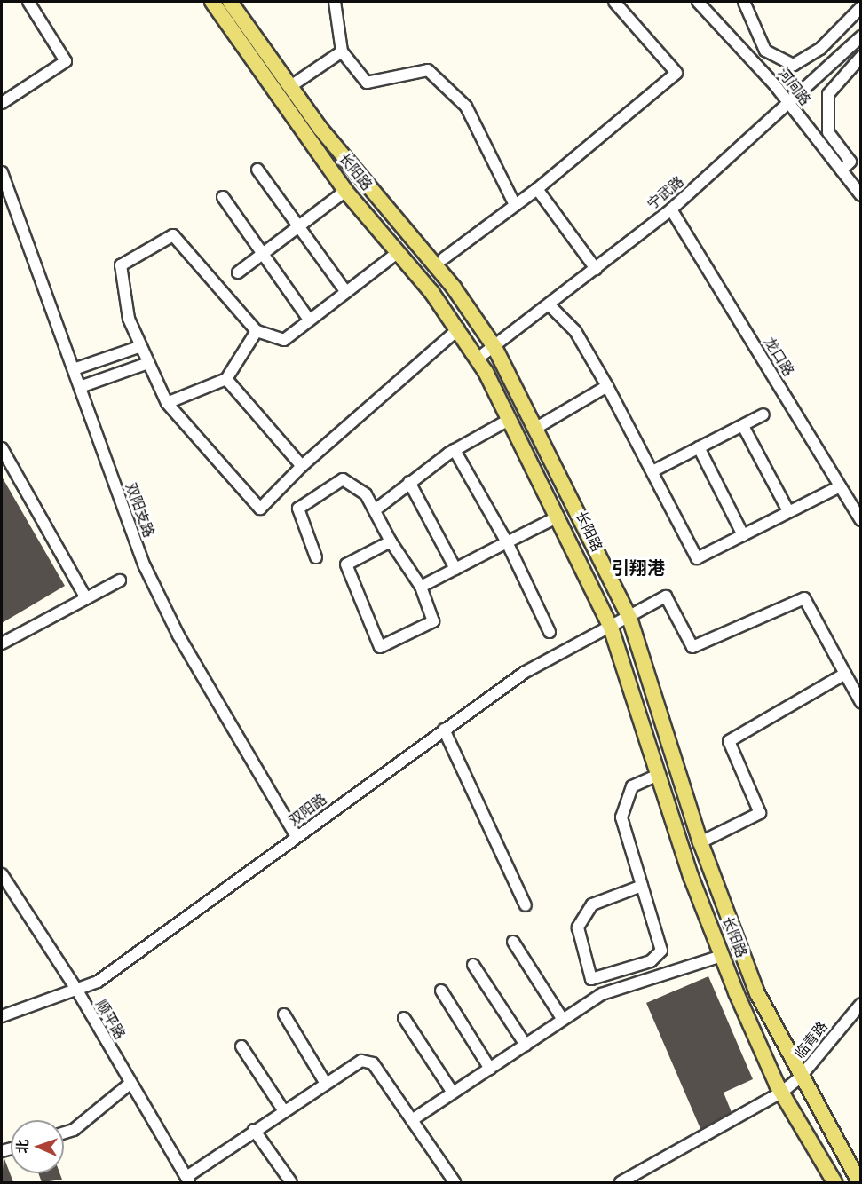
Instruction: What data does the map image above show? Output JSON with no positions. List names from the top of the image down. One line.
{"streets":{"main road":["长阳路"],"street":["河间路","宁武路","龙口路","双阳支路","双阳路","顺平路","临青路"]},"crossings":[["河间路","宁武路"],["长阳路","宁武路"],["长阳路","双阳路"],["长阳路","临青路"],["宁武路","龙口路"],["双阳支路","双阳路"],["双阳路","顺平路"]],"districts":["引翔港"],"north":"left"}
